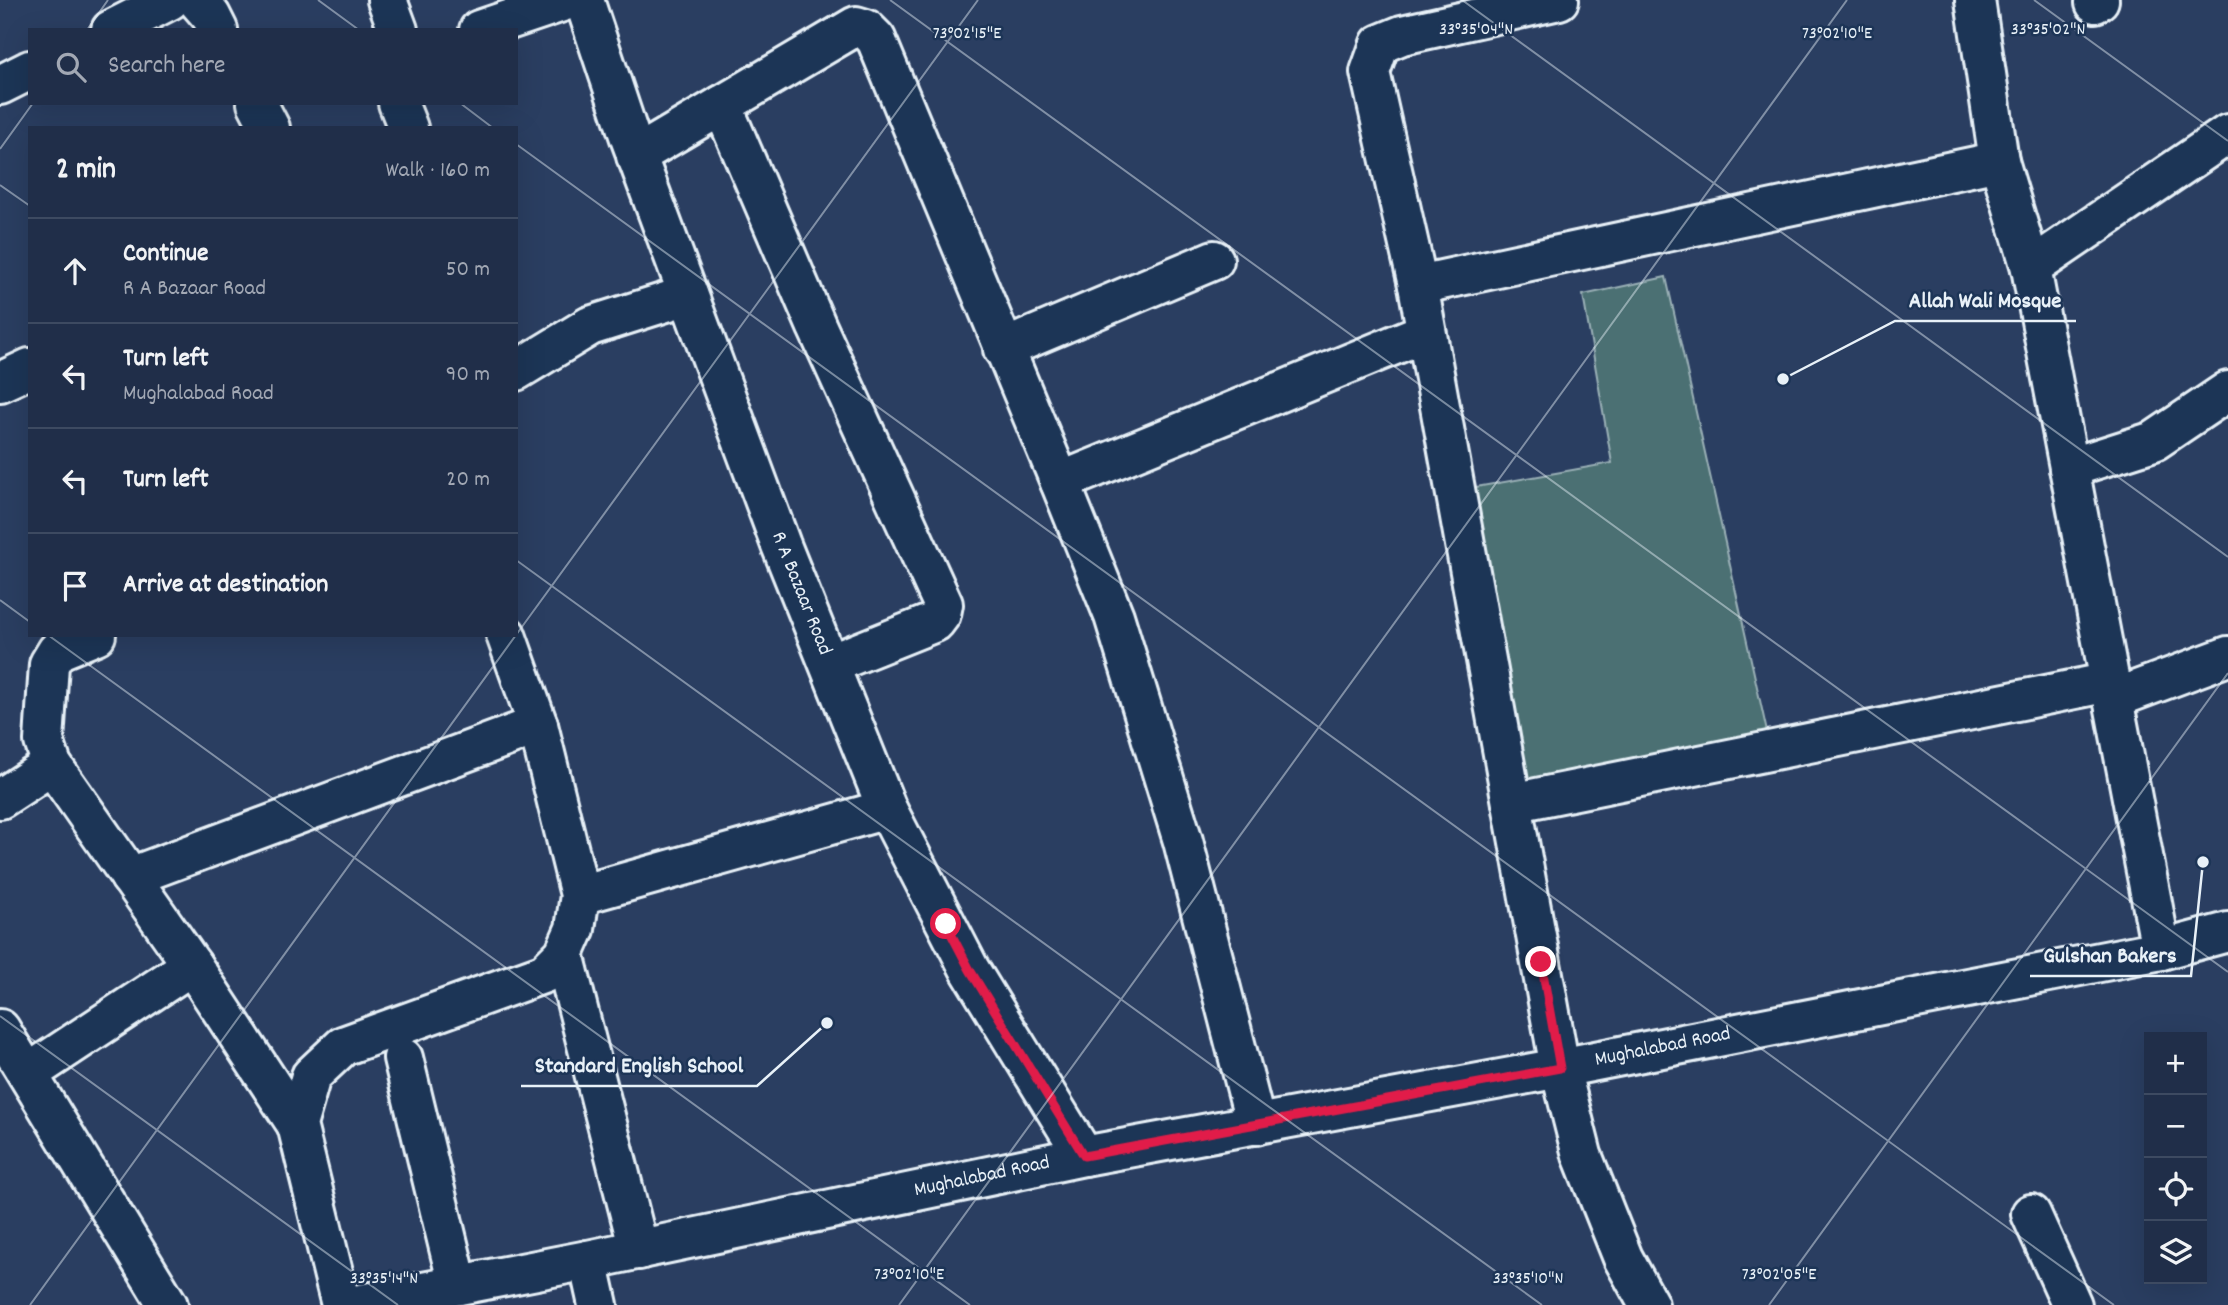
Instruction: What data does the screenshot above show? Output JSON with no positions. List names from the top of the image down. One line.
{"streets":{"street":["R A Bazaar Road","Mughalabad Road"]},"crossings":[["R A Bazaar Road","Mughalabad Road"]],"places":["Allah Wali Mosque","Gulshan Bakers","Standard English School"],"page":{"search":"Search here","heading":["2 min","Walk · 160 m"],"list":[["Continue","R A Bazaar Road","50 m"],["Turn left","Mughalabad Road","90 m"],["Turn left","20 m"],"Arrive at destination"],"map_buttons":["+","−"]},"coordinates":["33°35'02\"N","33°35'04\"N","73°02'15\"E","73°02'10\"E","73°02'05\"E","33°35'14\"N","33°35'10\"N"]}
